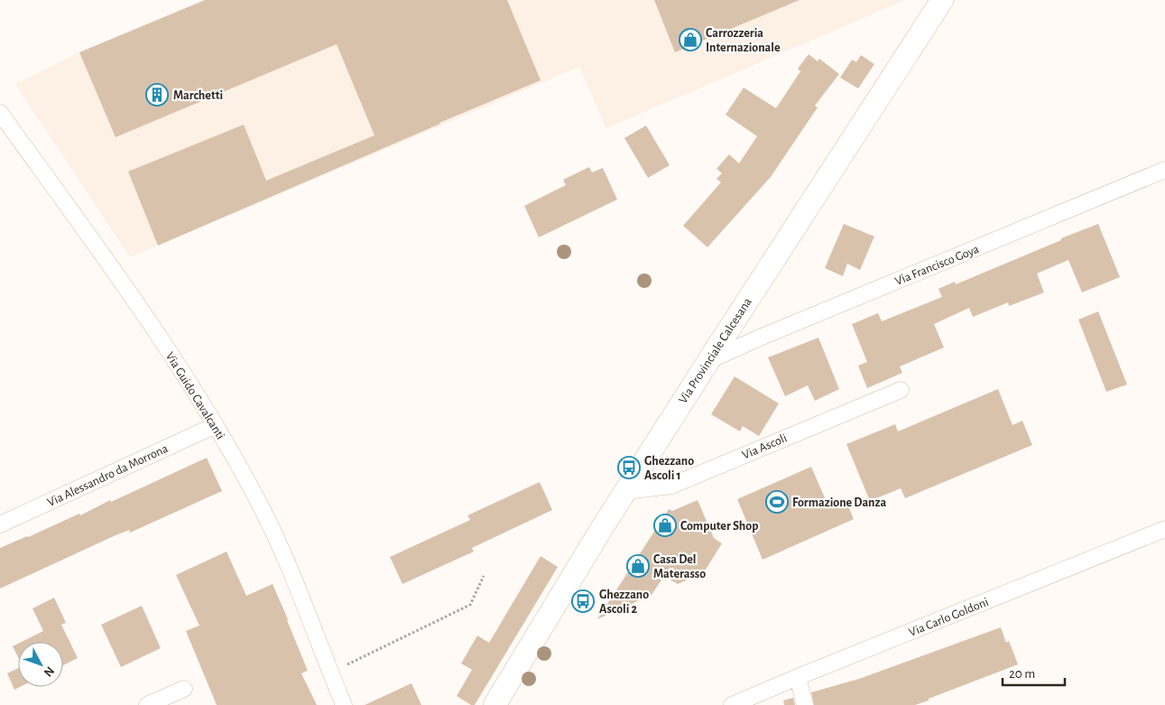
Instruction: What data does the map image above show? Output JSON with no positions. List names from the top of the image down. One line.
{"streets":{"main road":["Via Provinciale Calcesana"],"street":["Via Francisco Goya","Via Guido Cavalcanti","Via Ascoli","Via Alessandro da Morrona","Via Carlo Goldoni"]},"crossings":[["Via Francisco Goya","Via Provinciale Calcesana"],["Via Provinciale Calcesana","Via Ascoli"],["Via Guido Cavalcanti","Via Alessandro da Morrona"]],"places":{"shop":["Carrozzeria Internazionale","Computer Shop","Casa Del Materasso"],"building":["Marchetti"],"bus stop":["Ghezzano Ascoli 1","Ghezzano Ascoli 2"],"sports":["Formazione Danza"]},"scale_bar":"20 m","north":"bottom right"}
